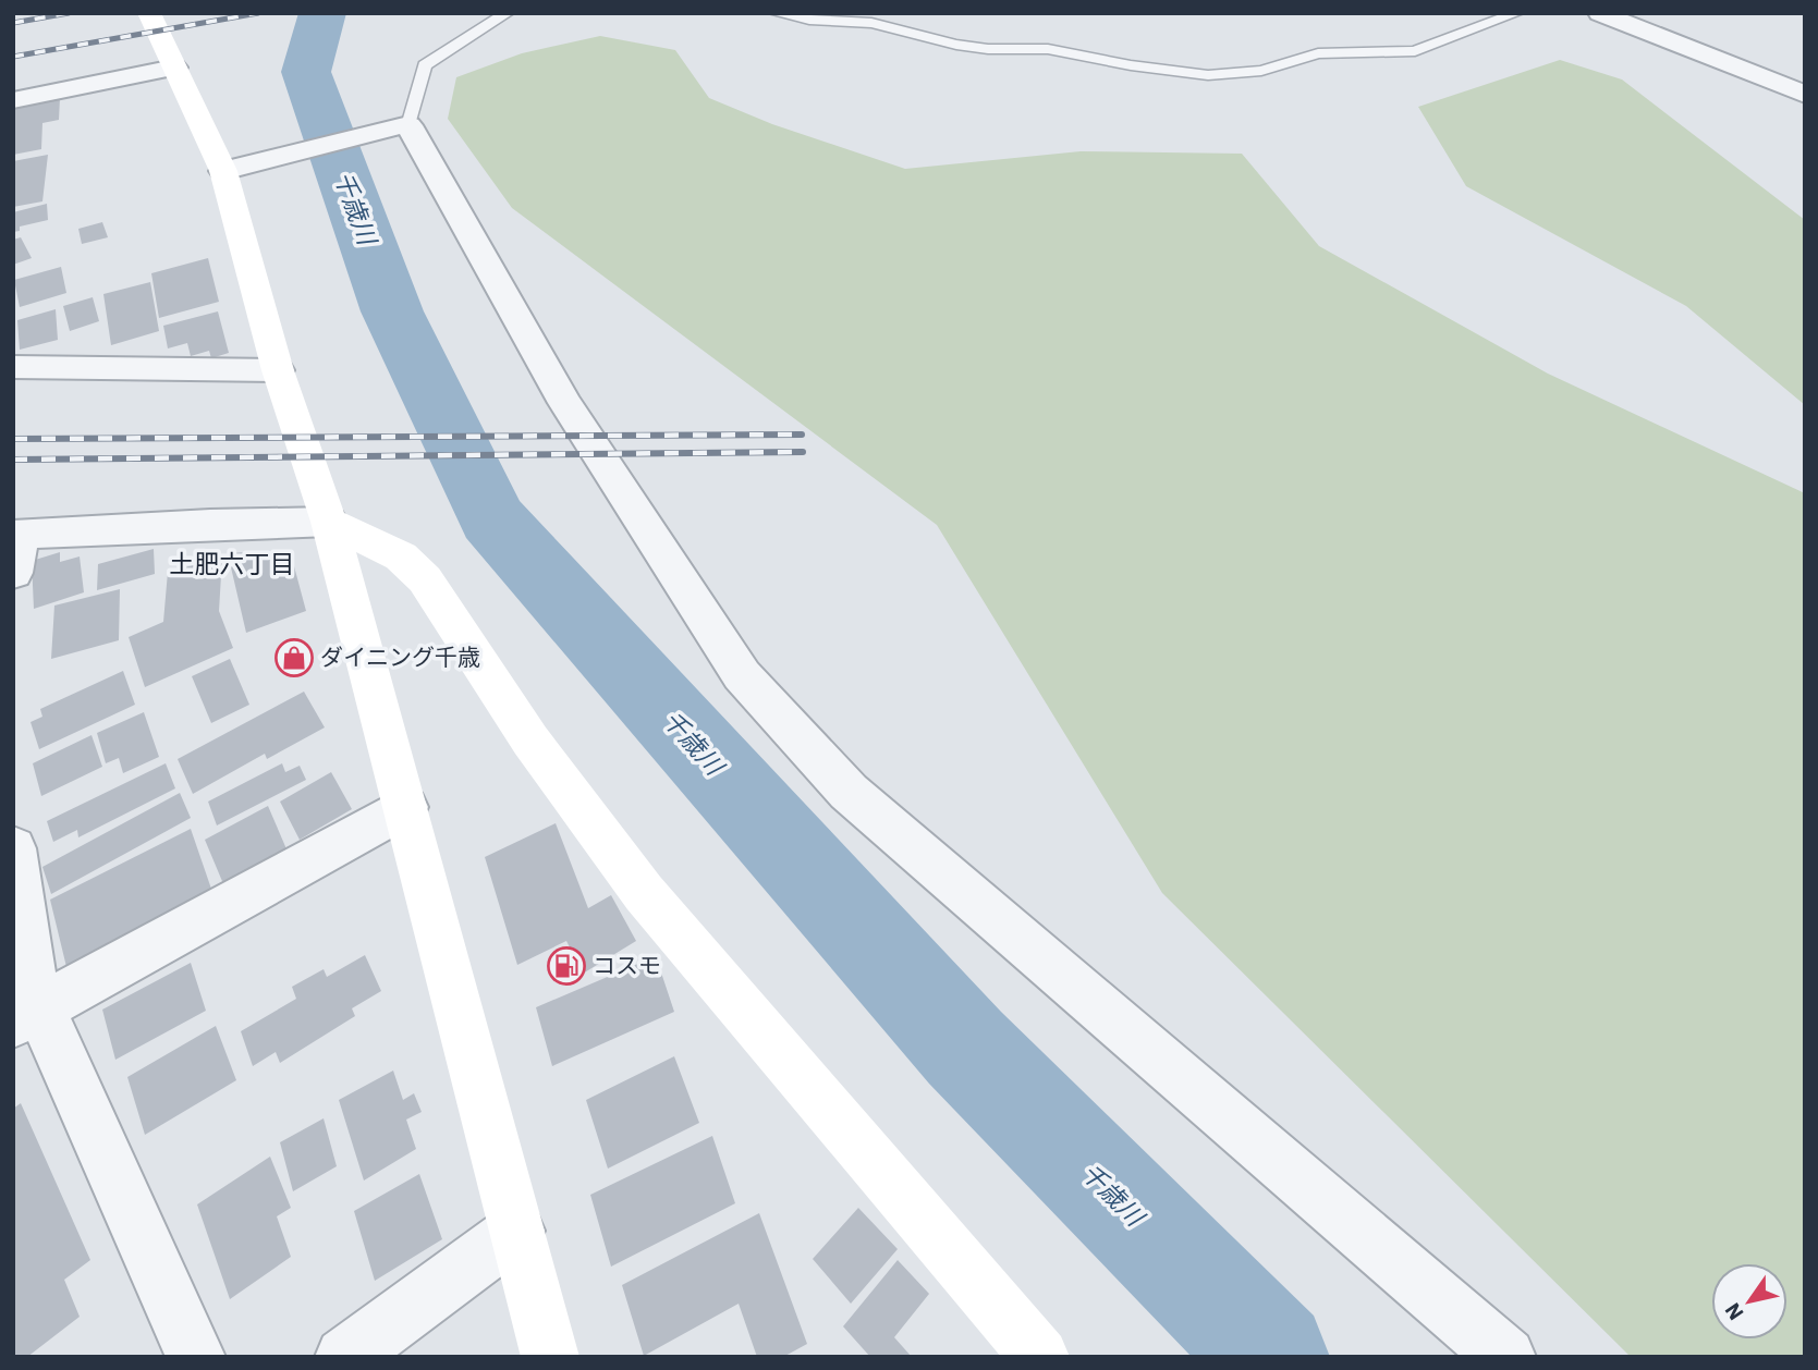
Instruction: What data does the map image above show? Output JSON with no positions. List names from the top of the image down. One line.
{"districts":["土肥六丁目"],"water":["千歳川"],"places":{"shop":["ダイニング千歳"],"fuel station":["コスモ"]},"north":"bottom left"}
